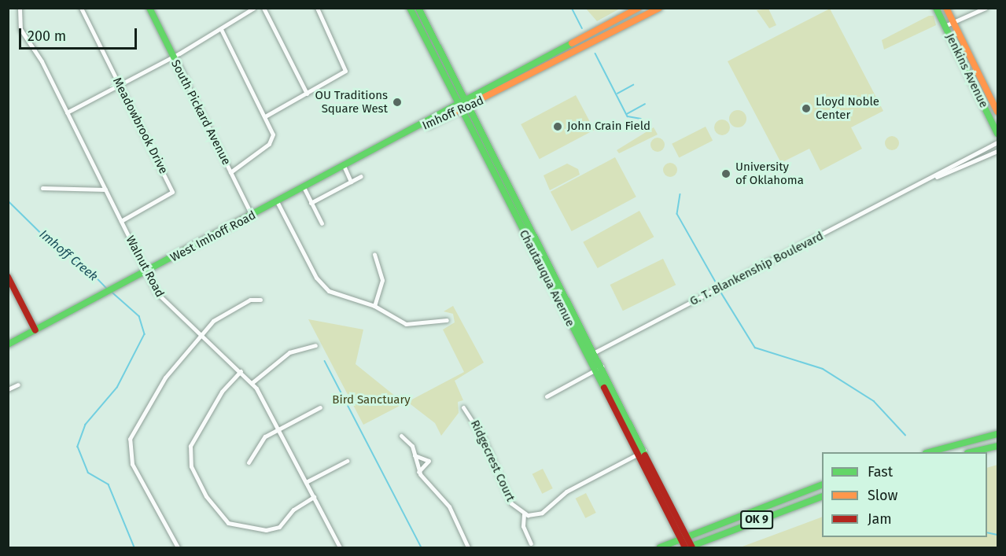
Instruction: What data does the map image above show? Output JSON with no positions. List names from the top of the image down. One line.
{"streets":{"main road":["Jenkins Avenue","South Pickard Avenue","Imhoff Road","West Imhoff Road","Chautauqua Avenue","OK 9"],"street":["Meadowbrook Drive","Walnut Road","G. T. Blankenship Boulevard","Ridgecrest Court"]},"crossings":[["South Pickard Avenue","West Imhoff Road"],["Imhoff Road","West Imhoff Road"],["Imhoff Road","Chautauqua Avenue"],["Meadowbrook Drive","Walnut Road"],["West Imhoff Road","Walnut Road"],["G. T. Blankenship Boulevard","Chautauqua Avenue"],["Chautauqua Avenue","OK 9"]],"water":["Imhoff Creek"],"parks":["Bird Sanctuary"],"places":["OU Traditions Square West","Lloyd Noble Center","John Crain Field","University of Oklahoma"],"legend":["Fast","Slow","Jam"],"scale_bar":"200 m"}
